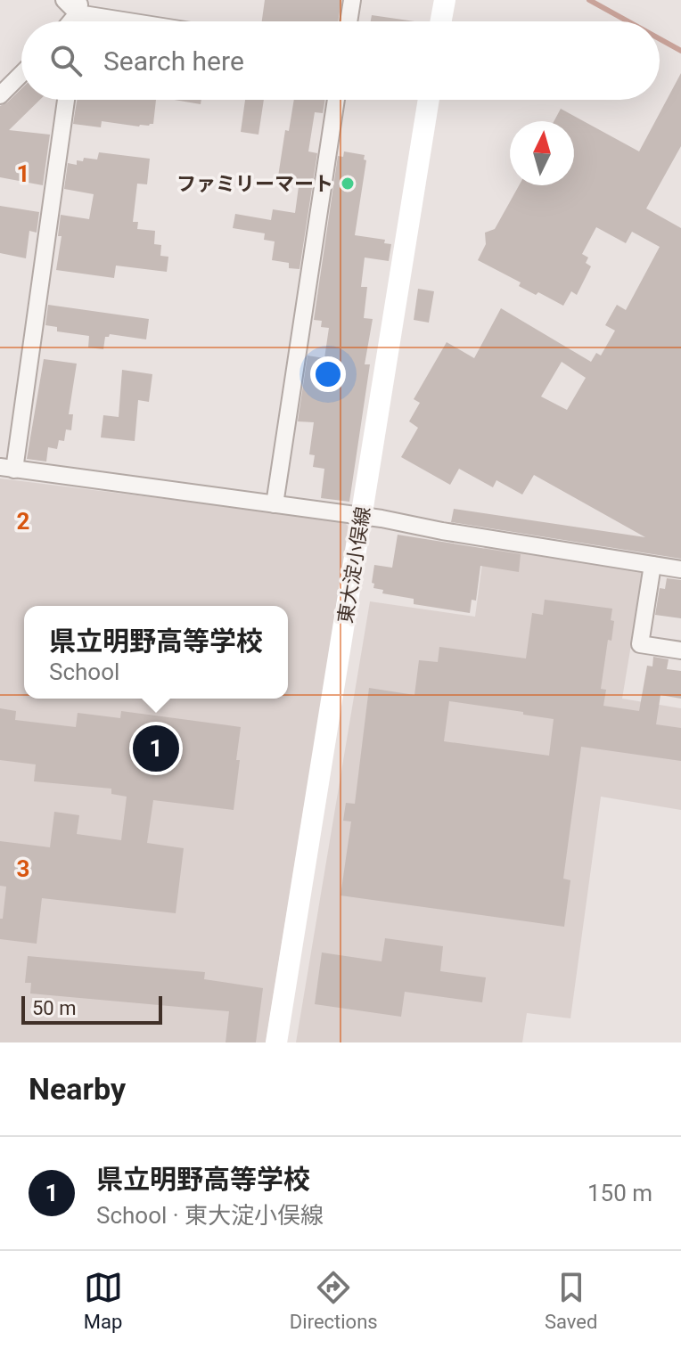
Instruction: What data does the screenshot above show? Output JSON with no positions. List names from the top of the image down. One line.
{"streets":{"main road":["東大淀小俣線"]},"places":["ファミリーマート"],"scale_bar":"50 m","north":"top","page":{"search":"Search here","popup":["県立明野高等学校","School"],"pins":"1","scale":"50 m","heading":"Nearby","list":[{"mark":"1","name":"県立明野高等学校","note":"School · 東大淀小俣線","value":"150 m"}],"nav":["Map","Directions","Saved"]},"grid":{"rows":["1","2","3"]}}
